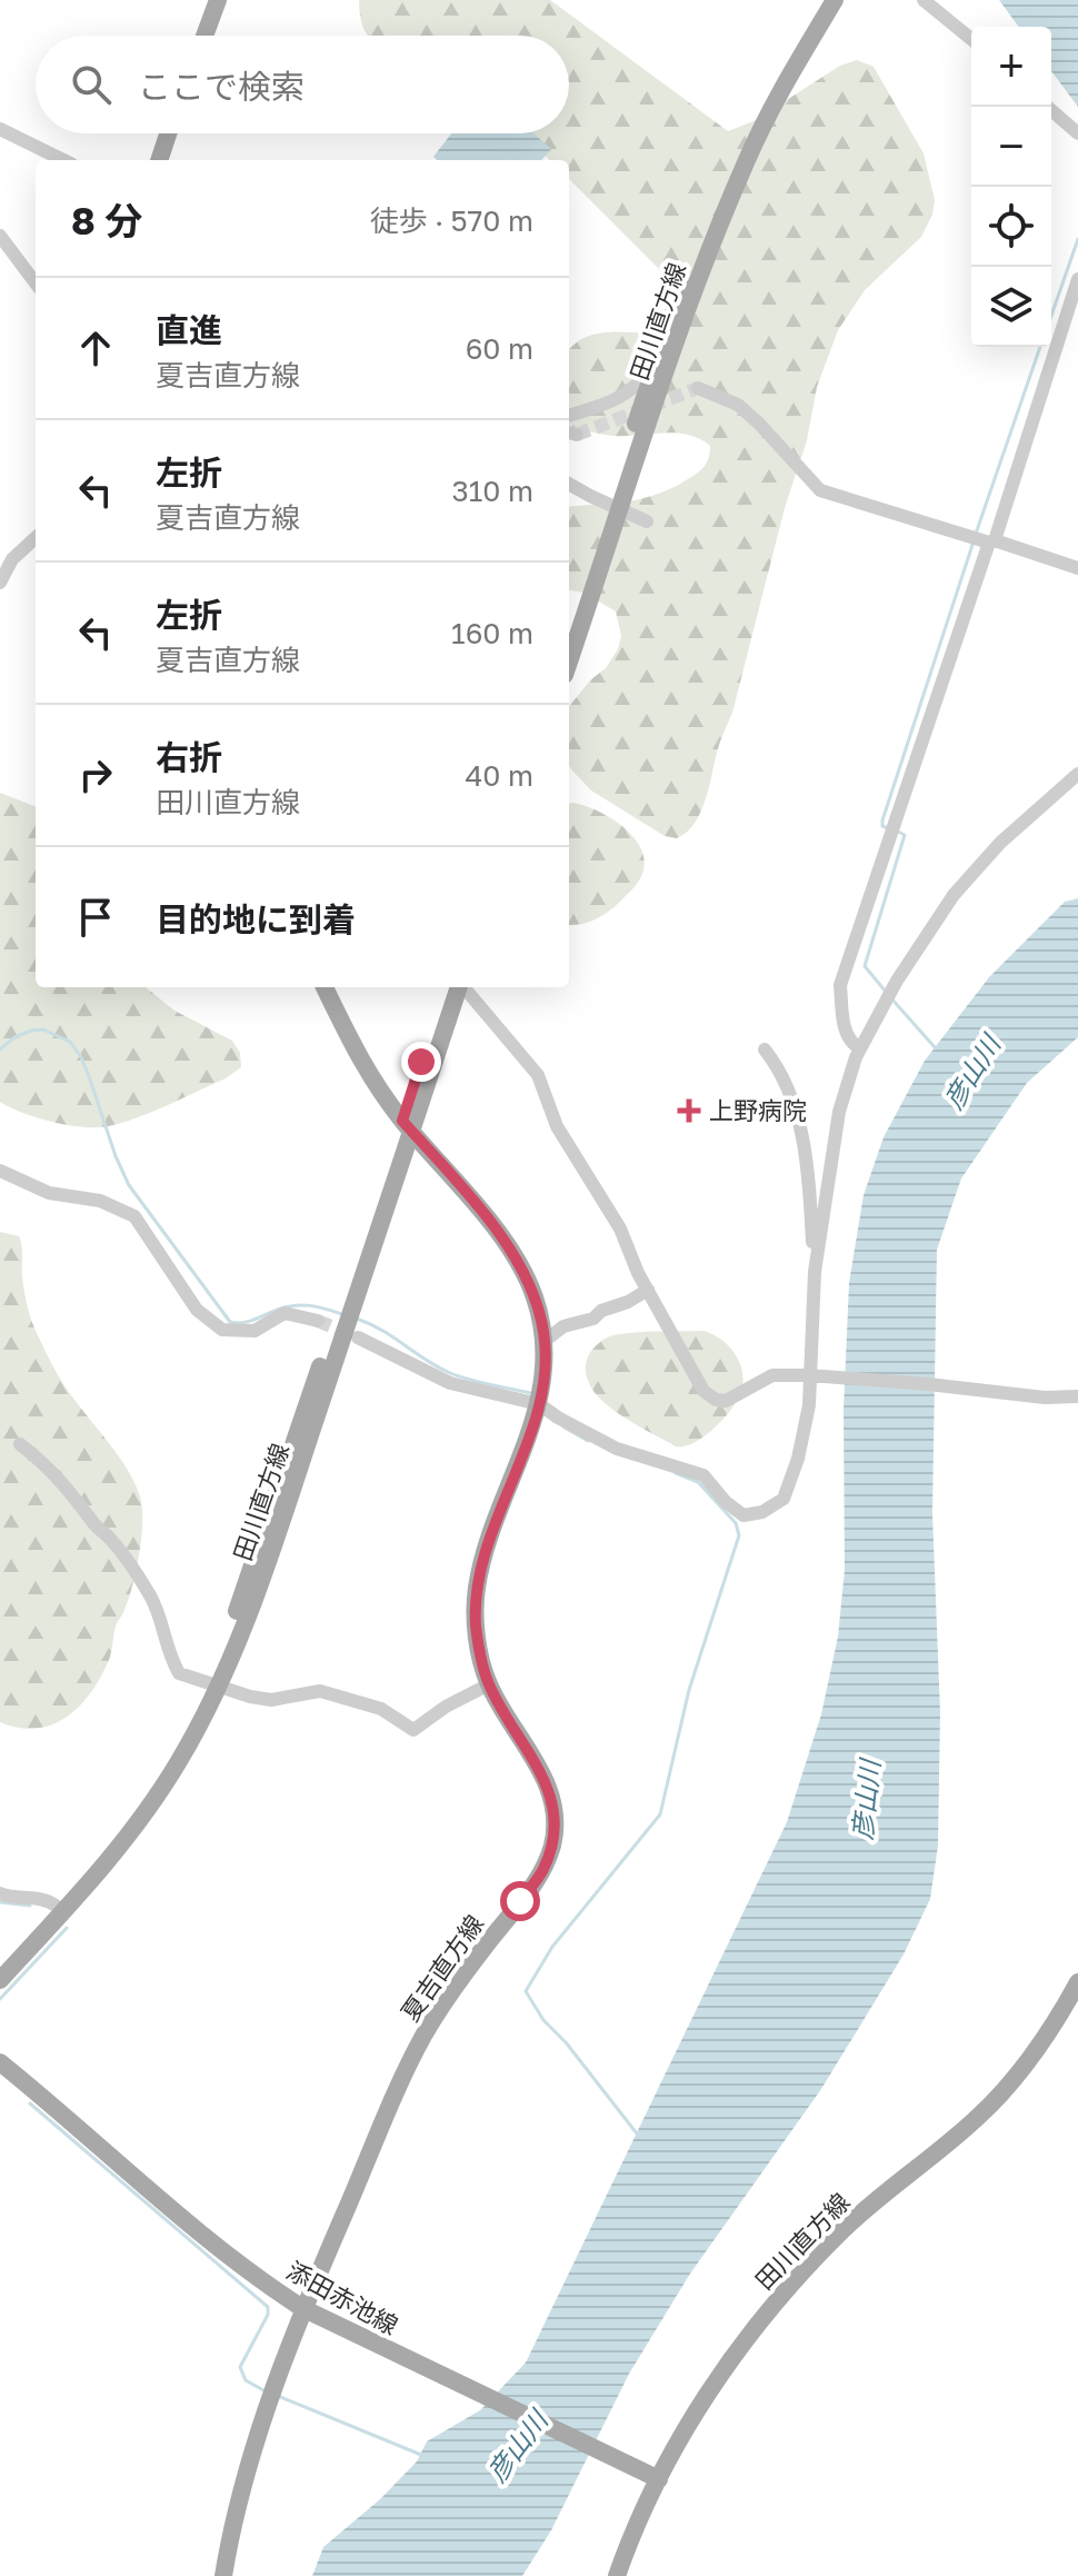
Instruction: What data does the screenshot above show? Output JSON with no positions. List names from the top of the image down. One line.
{"streets":{"main road":["田川直方線","夏吉直方線","添田赤池線"]},"crossings":[["田川直方線","夏吉直方線"],["田川直方線","添田赤池線"],["夏吉直方線","添田赤池線"]],"water":["彦山川"],"places":{"health":["上野病院"]},"page":{"map_buttons":["+","−"],"search":"ここで検索","heading":["8 分","徒歩 · 570 m"],"list":[["直進","夏吉直方線","60 m"],["左折","夏吉直方線","310 m"],["左折","夏吉直方線","160 m"],["右折","田川直方線","40 m"],"目的地に到着"]}}
